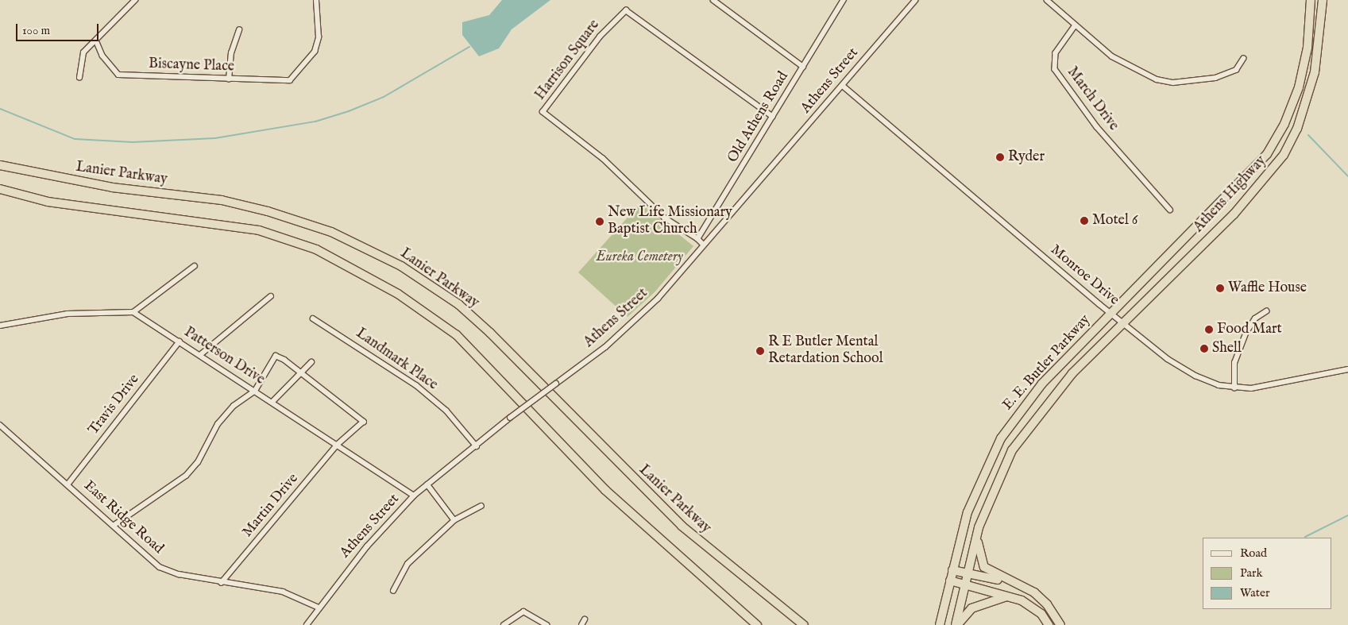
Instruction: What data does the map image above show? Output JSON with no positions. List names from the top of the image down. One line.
{"streets":{"highway":["Lanier Parkway","Athens Highway","E. E. Butler Parkway"],"street":["Harrison Square","Biscayne Place","Athens Street","March Drive","Old Athens Road","Monroe Drive","Patterson Drive","Landmark Place","Travis Drive","Martin Drive","East Ridge Road"]},"crossings":[["Harrison Square","Old Athens Road"],["Athens Street","Monroe Drive"],["Athens Street","Patterson Drive"],["Athens Street","Landmark Place"],["Athens Street","East Ridge Road"],["Athens Highway","E. E. Butler Parkway"],["Monroe Drive","E. E. Butler Parkway"],["Patterson Drive","Travis Drive"],["Patterson Drive","Martin Drive"],["Travis Drive","East Ridge Road"],["Martin Drive","East Ridge Road"]],"parks":["Eureka Cemetery"],"places":["Ryder","Motel 6","New Life Missionary Baptist Church","Waffle House","Food Mart","Shell","R E Butler Mental Retardation School"],"legend":["Road","Park","Water"],"scale_bar":"100 m"}
